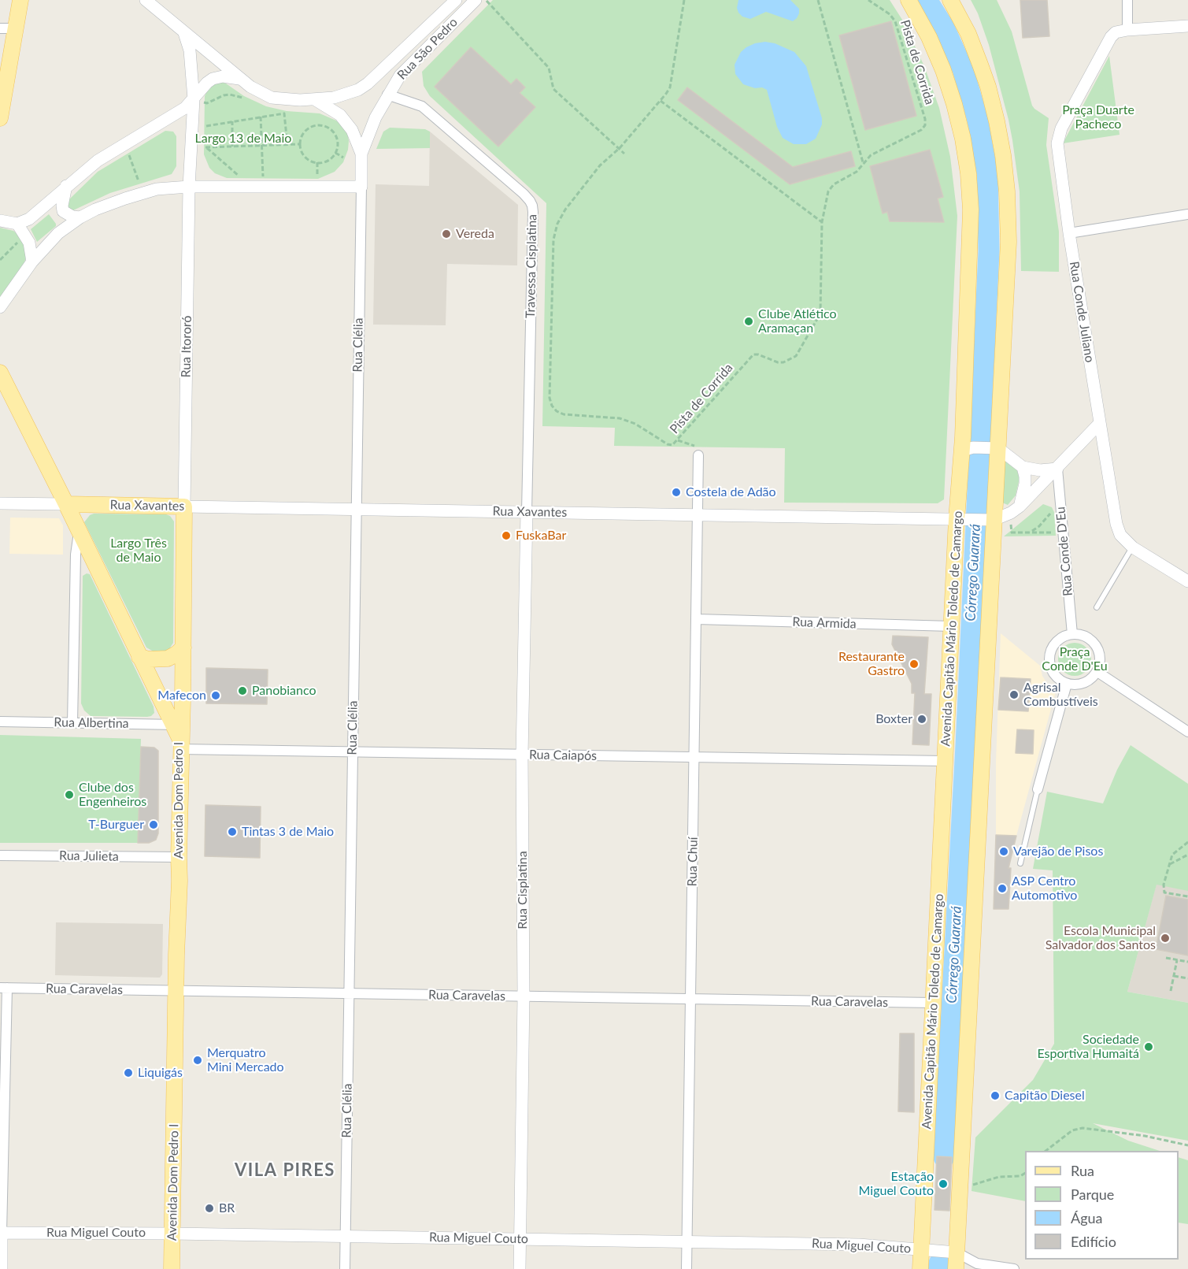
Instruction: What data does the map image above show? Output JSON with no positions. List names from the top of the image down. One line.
{"streets":{"main road":["Rua Xavantes","Avenida Capitão Mário Toledo de Camargo","Avenida Dom Pedro I"],"street":["Rua São Pedro","Travessa Cisplatina","Rua Conde Juliano","Rua Clélia","Rua Itororó","Rua Conde D'Eu","Rua Armida","Rua Albertina","Rua Caiapós","Rua Julieta","Rua Chuí","Rua Cisplatina","Rua Caravelas","Rua Miguel Couto"],"path":["Pista de Corrida"]},"crossings":[["Rua São Pedro","Travessa Cisplatina"],["Travessa Cisplatina","Rua Xavantes"],["Travessa Cisplatina","Rua Cisplatina"],["Rua Clélia","Rua Xavantes"],["Rua Clélia","Rua Caiapós"],["Rua Clélia","Rua Caravelas"],["Rua Clélia","Rua Miguel Couto"],["Rua Itororó","Rua Xavantes"],["Rua Xavantes","Avenida Capitão Mário Toledo de Camargo"],["Rua Xavantes","Avenida Dom Pedro I"],["Rua Xavantes","Rua Chuí"],["Rua Xavantes","Rua Cisplatina"],["Rua Armida","Avenida Capitão Mário Toledo de Camargo"],["Rua Armida","Rua Chuí"],["Avenida Capitão Mário Toledo de Camargo","Rua Caiapós"],["Avenida Capitão Mário Toledo de Camargo","Rua Caravelas"],["Avenida Capitão Mário Toledo de Camargo","Rua Miguel Couto"],["Rua Albertina","Rua Caiapós"],["Rua Albertina","Avenida Dom Pedro I"],["Rua Caiapós","Avenida Dom Pedro I"],["Rua Caiapós","Rua Chuí"],["Rua Caiapós","Rua Cisplatina"],["Avenida Dom Pedro I","Rua Julieta"],["Avenida Dom Pedro I","Rua Caravelas"],["Avenida Dom Pedro I","Rua Miguel Couto"],["Rua Chuí","Rua Caravelas"],["Rua Chuí","Rua Miguel Couto"],["Rua Cisplatina","Rua Caravelas"],["Rua Cisplatina","Rua Miguel Couto"]],"districts":["VILA PIRES"],"water":["Córrego Guarará"],"parks":["Praça Duarte Pacheco","Largo 13 de Maio","Largo Três de Maio","Praça Conde D'Eu"],"places":["Vereda","Clube Atlético Aramaçan","Costela de Adão","FuskaBar","Restaurante Gastro","Panobianco","Agrisal Combustíveis","Mafecon","Boxter","Clube dos Engenheiros","T-Burguer","Tintas 3 de Maio","Varejão de Pisos","ASP Centro Automotivo","Escola Municipal Salvador dos Santos","Sociedade Esportiva Humaitá","Merquatro Mini Mercado","Liquigás","Capitão Diesel","Estação Miguel Couto","BR"],"legend":["Rua","Parque","Água","Edifício"]}
